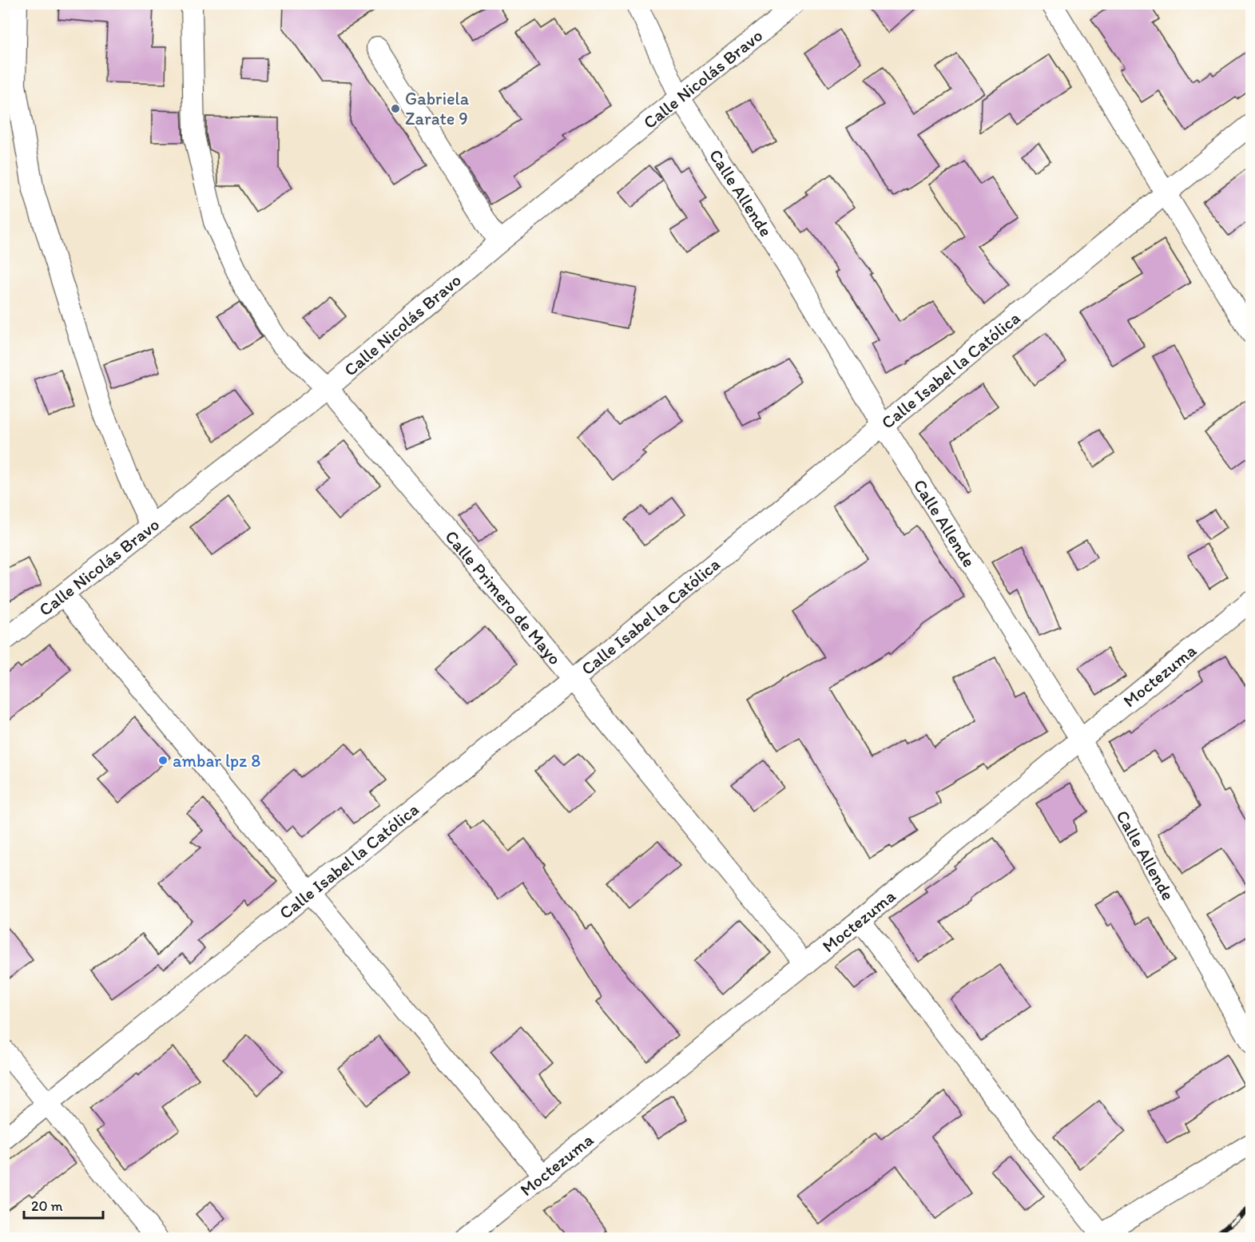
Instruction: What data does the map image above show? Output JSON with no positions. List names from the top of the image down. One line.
{"streets":{"street":["Calle Nicolás Bravo","Calle Allende","Calle Isabel la Católica","Calle Primero de Mayo","Moctezuma"]},"crossings":[["Calle Nicolás Bravo","Calle Allende"],["Calle Nicolás Bravo","Calle Primero de Mayo"],["Calle Allende","Calle Isabel la Católica"],["Calle Allende","Moctezuma"],["Calle Isabel la Católica","Calle Primero de Mayo"],["Calle Primero de Mayo","Moctezuma"]],"places":["Gabriela Zarate 9","ambar lpz 8"],"scale_bar":"20 m"}
